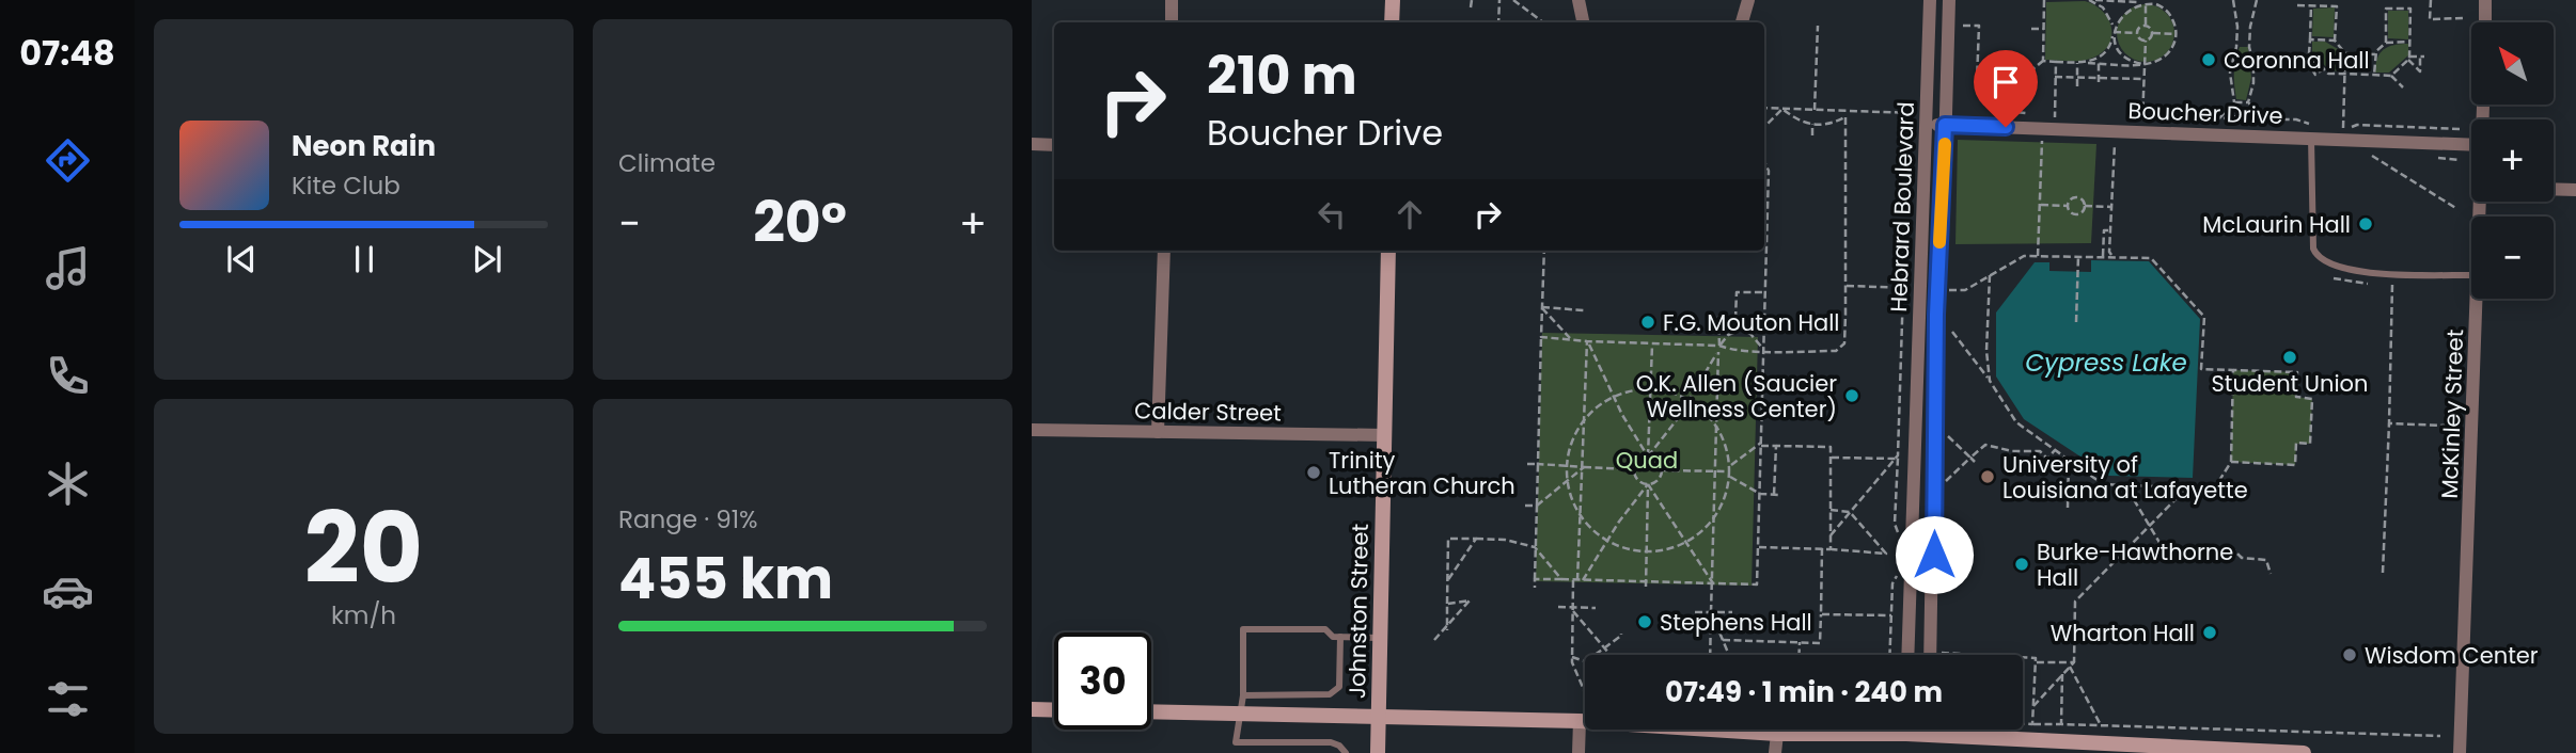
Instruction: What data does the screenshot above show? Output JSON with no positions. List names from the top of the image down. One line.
{"streets":{"street":["Boucher Drive","Hebrard Boulevard","Calder Street","McKinley Street","Johnston Street"]},"crossings":[["Boucher Drive","Hebrard Boulevard"],["Calder Street","Johnston Street"]],"water":["Cypress Lake"],"parks":["Quad"],"places":["Coronna Hall","McLaurin Hall","F.G. Mouton Hall","Student Union","O.K. Allen (Saucier Wellness Center)","Trinity Lutheran Church","University of Louisiana at Lafayette","Burke-Hawthorne Hall","Stephens Hall","Wharton Hall","Wisdom Center"],"north":"top left","page":{"tabs":"07:48","tile":["Climate",["20","km/h"],["Range · 91%","455 km"]],"map_buttons":["+","−"],"turn":["210 m","Boucher Drive"],"song":["Neon Rain","Kite Club"],"heat":["−","20°","+"],"limit":"30","trip":"07:49 · 1 min · 240 m"}}
